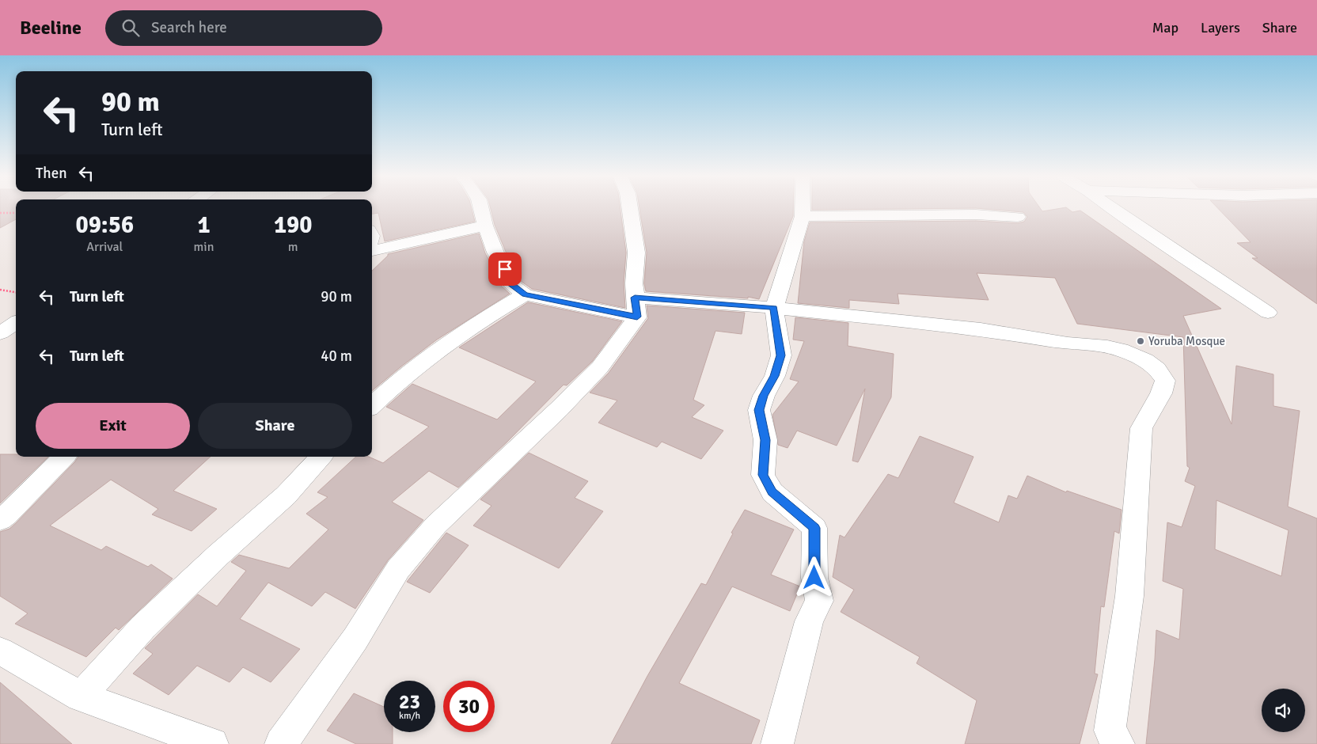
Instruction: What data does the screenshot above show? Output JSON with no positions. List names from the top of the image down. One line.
{"places":["Yoruba Mosque"],"page":{"header":"Beeline","search":"Search here","nav":["Map","Layers","Share"],"turn":["90 m","Turn left"],"then":"Then","eta":["09:56","Arrival","1","min","190","m"],"list":[{"name":"Turn left","value":"90 m"},{"name":"Turn left","value":"40 m"}],"buttons":["Exit","Share"],"speed":"23 km/h","limit":"30"}}
